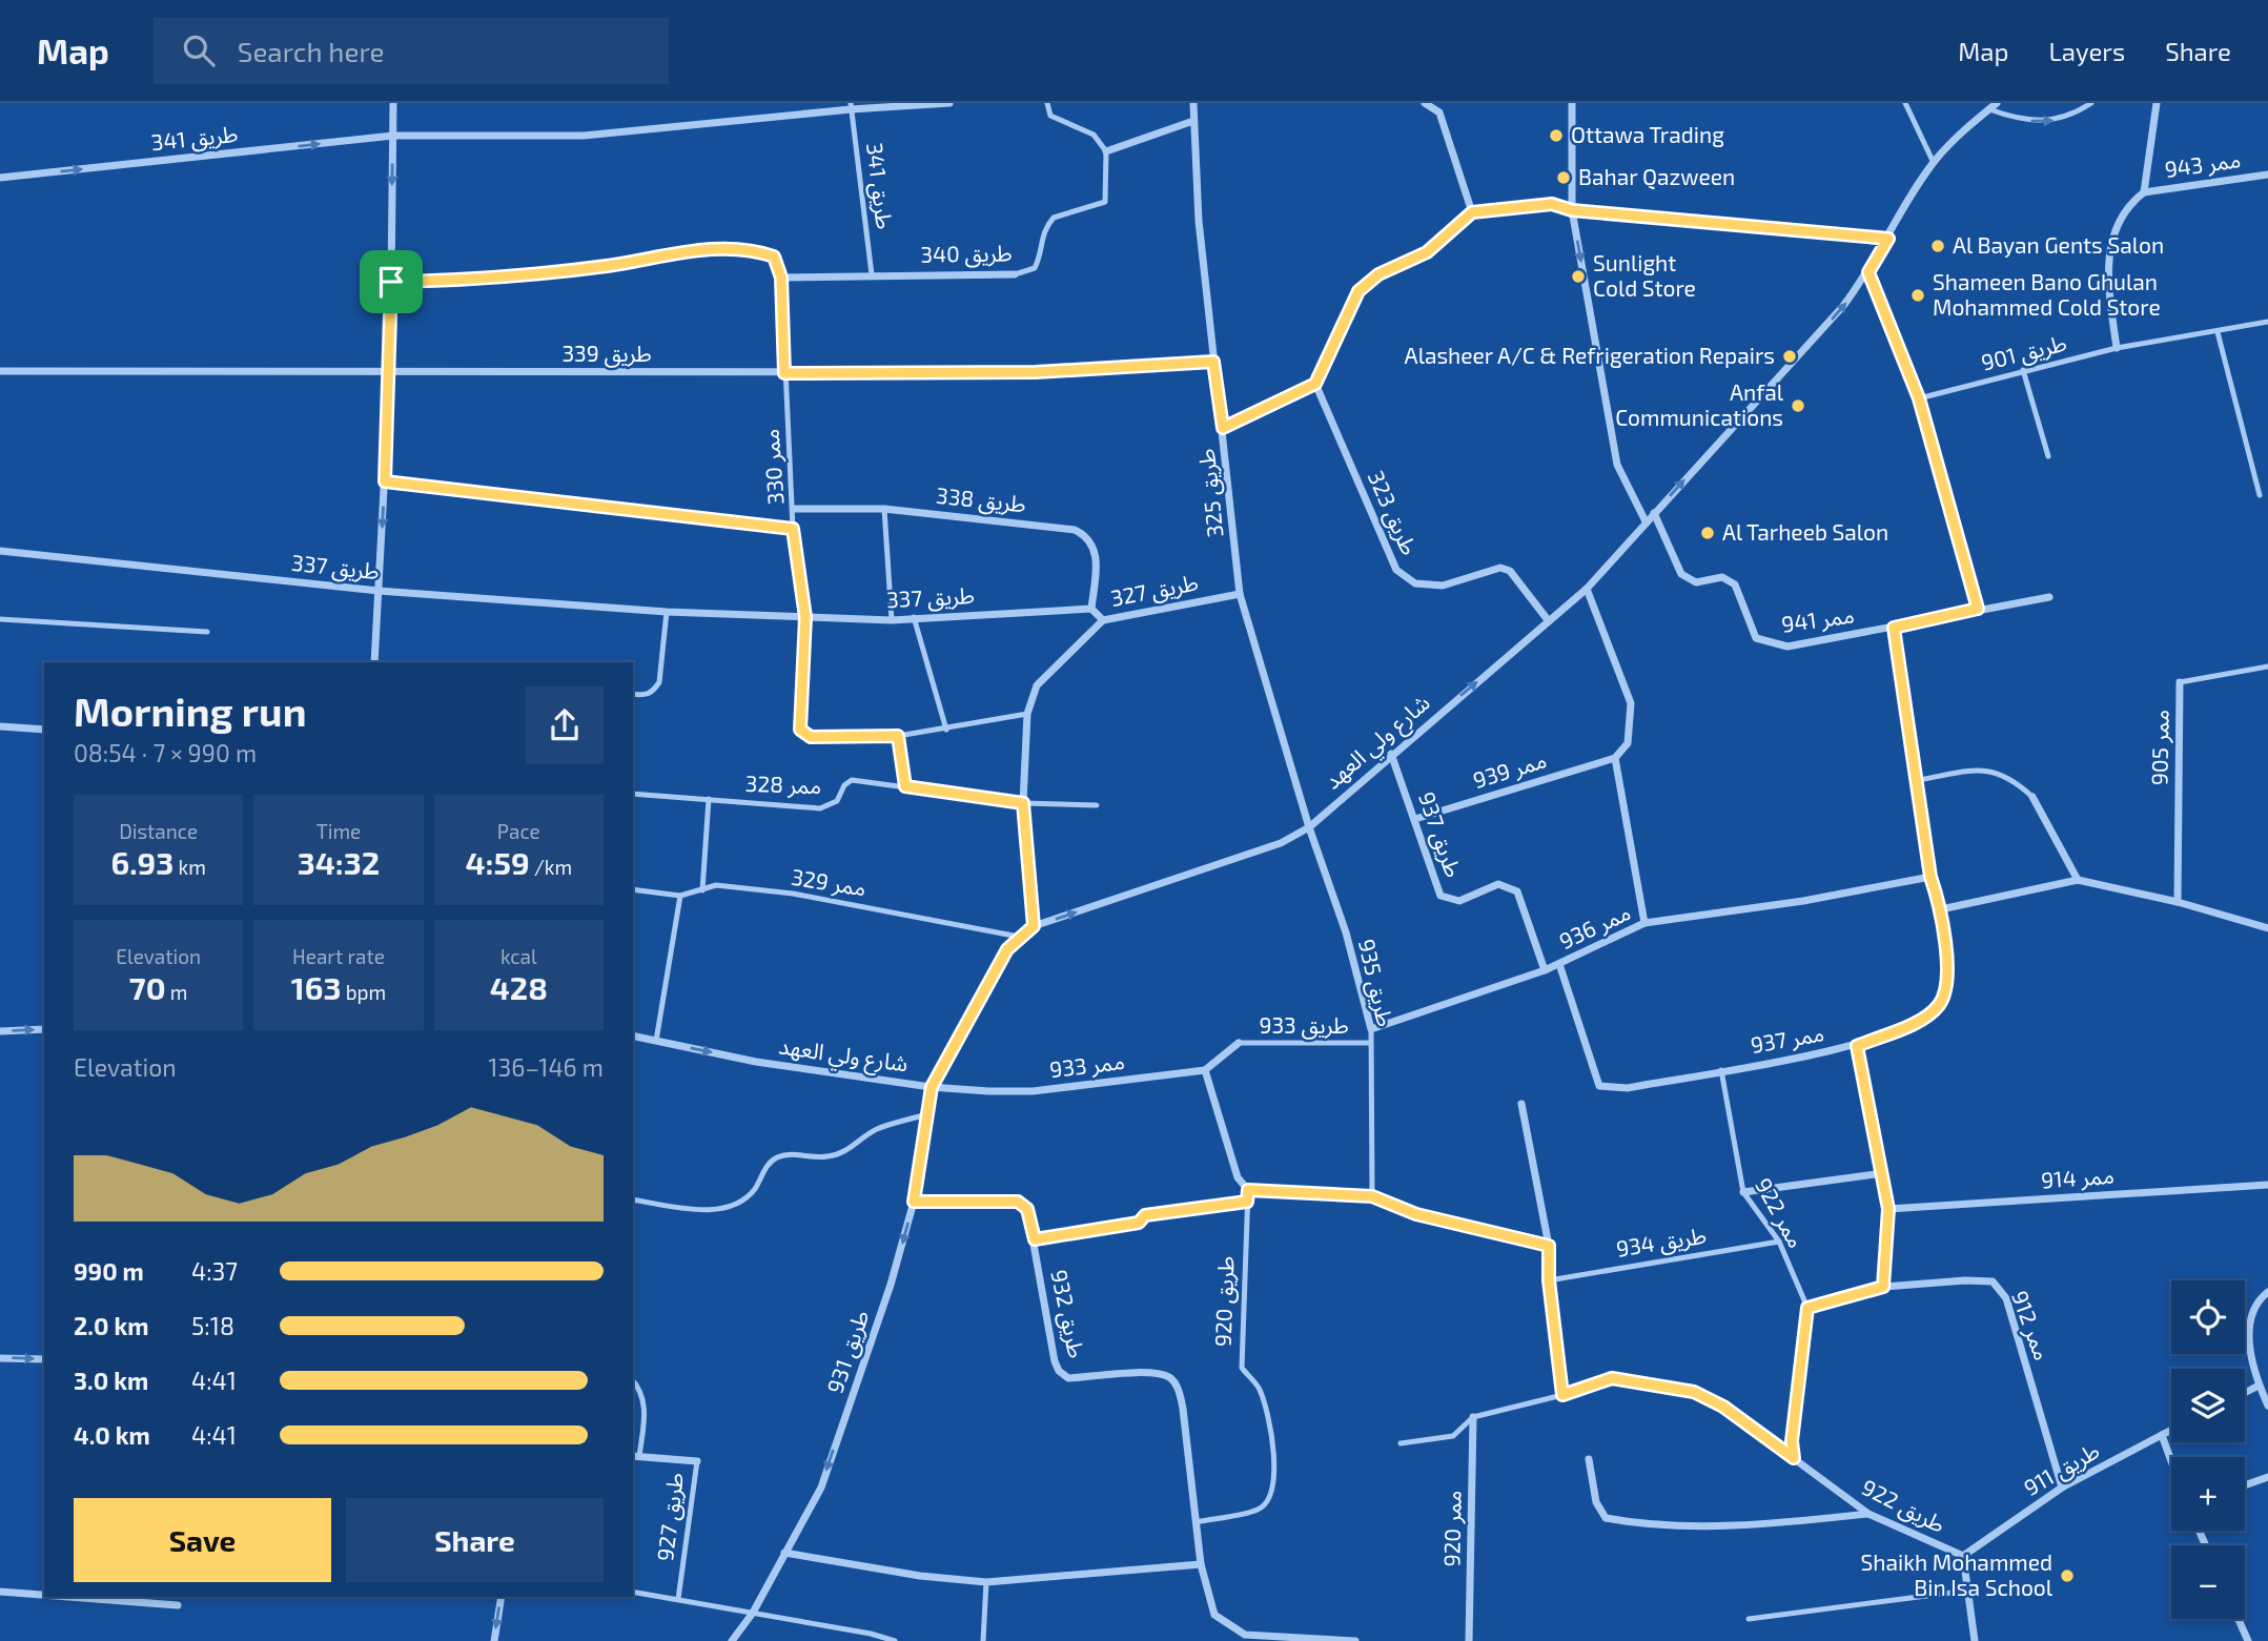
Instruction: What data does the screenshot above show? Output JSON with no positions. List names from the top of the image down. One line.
{"streets":{"street":["طريق 341","ممر 943","طريق 340","طريق 339","طريق 325","طريق 338","طريق 323","طريق 337","طريق 327","ممر 941","شارع ولي العهد","ممر 905","ممر 939","طريق 937","ممر 936","طريق 935","ممر 937","ممر 933","ممر 914","طريق 932","ممر 912","طريق 931","طريق 911","طريق 922","طريق 927","ممر 920"],"lane":["طريق 901","ممر 330","ممر 328","ممر 329","طريق 933","ممر 922","طريق 934","طريق 920"]},"crossings":[["طريق 341","طريق 340"],["ممر 943","طريق 901"],["طريق 340","ممر 330"],["طريق 339","ممر 330"],["طريق 339","طريق 325"],["ممر 330","طريق 338"],["ممر 330","طريق 337"],["ممر 330","طريق 327"],["طريق 325","طريق 327"],["طريق 325","شارع ولي العهد"],["طريق 325","طريق 935"],["طريق 338","طريق 337"],["طريق 323","شارع ولي العهد"],["طريق 327","شارع ولي العهد"],["طريق 327","ممر 328"],["ممر 941","شارع ولي العهد"],["ممر 941","ممر 937"],["شارع ولي العهد","طريق 937"],["شارع ولي العهد","ممر 329"],["شارع ولي العهد","طريق 935"],["شارع ولي العهد","ممر 933"],["شارع ولي العهد","طريق 931"],["ممر 939","طريق 937"],["طريق 937","ممر 936"],["ممر 936","طريق 935"],["ممر 936","ممر 937"],["طريق 935","طريق 933"],["ممر 937","ممر 922"],["ممر 933","طريق 931"],["ممر 922","طريق 934"],["ممر 922","ممر 912"],["ممر 922","طريق 922"],["طريق 920","طريق 932"],["طريق 932","طريق 931"],["ممر 912","طريق 911"],["طريق 911","طريق 922"]],"one_way":["طريق 341","شارع ولي العهد","طريق 931"],"places":["Ottawa Trading","Bahar Qazween","Al Bayan Gents Salon","Sunlight Cold Store","Shameen Bano Ghulan Mohammed Cold Store","Alasheer A/C & Refrigeration Repairs","Anfal Communications","Al Tarheeb Salon","Shaikh Mohammed Bin Isa School"],"page":{"header":"Map","search":"Search here","nav":["Map","Layers","Share"],"heading":["Morning run","08:54 · 7 × 990 m"],"stats":[["Distance","6.93 km"],["Time","34:32"],["Pace","4:59 /km"],["Elevation","70 m"],["Heart rate","163 bpm"],["kcal","428"]],"chart":["Elevation","136–146 m"],"list":[{"name":"990 m","note":"4:37"},{"name":"2.0 km","note":"5:18"},{"name":"3.0 km","note":"4:41"},{"name":"4.0 km","note":"4:41"}],"map_buttons":["+","−"],"buttons":["Save","Share"]}}
